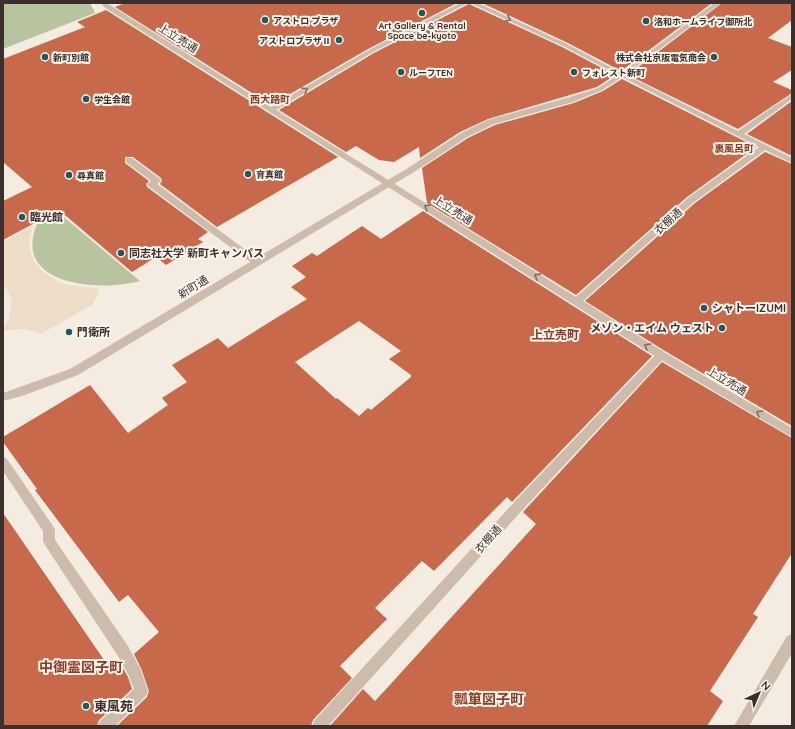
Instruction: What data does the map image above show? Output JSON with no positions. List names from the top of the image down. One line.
{"streets":{"street":["上立売通","衣棚通","新町通"]},"crossings":[["上立売通","衣棚通"],["上立売通","新町通"]],"one_way":["上立売通"],"districts":["西大路町","裏風呂町","上立売町","中御霊図子町","瓢箪図子町"],"places":["Art Gallery & Rental Space be-kyoto","アストロ プラザ","洛和ホームライフ御所北","アストロプラザⅡ","新町別館","株式会社京阪電気商会","ルーフTEN","フォレスト新町","学生会館","育真館","尋真館","臨光館","同志社大学 新町キャンパス","シャトーIZUMI","メゾン・エイム ウェスト","門衛所","東風苑"],"north":"top right"}
